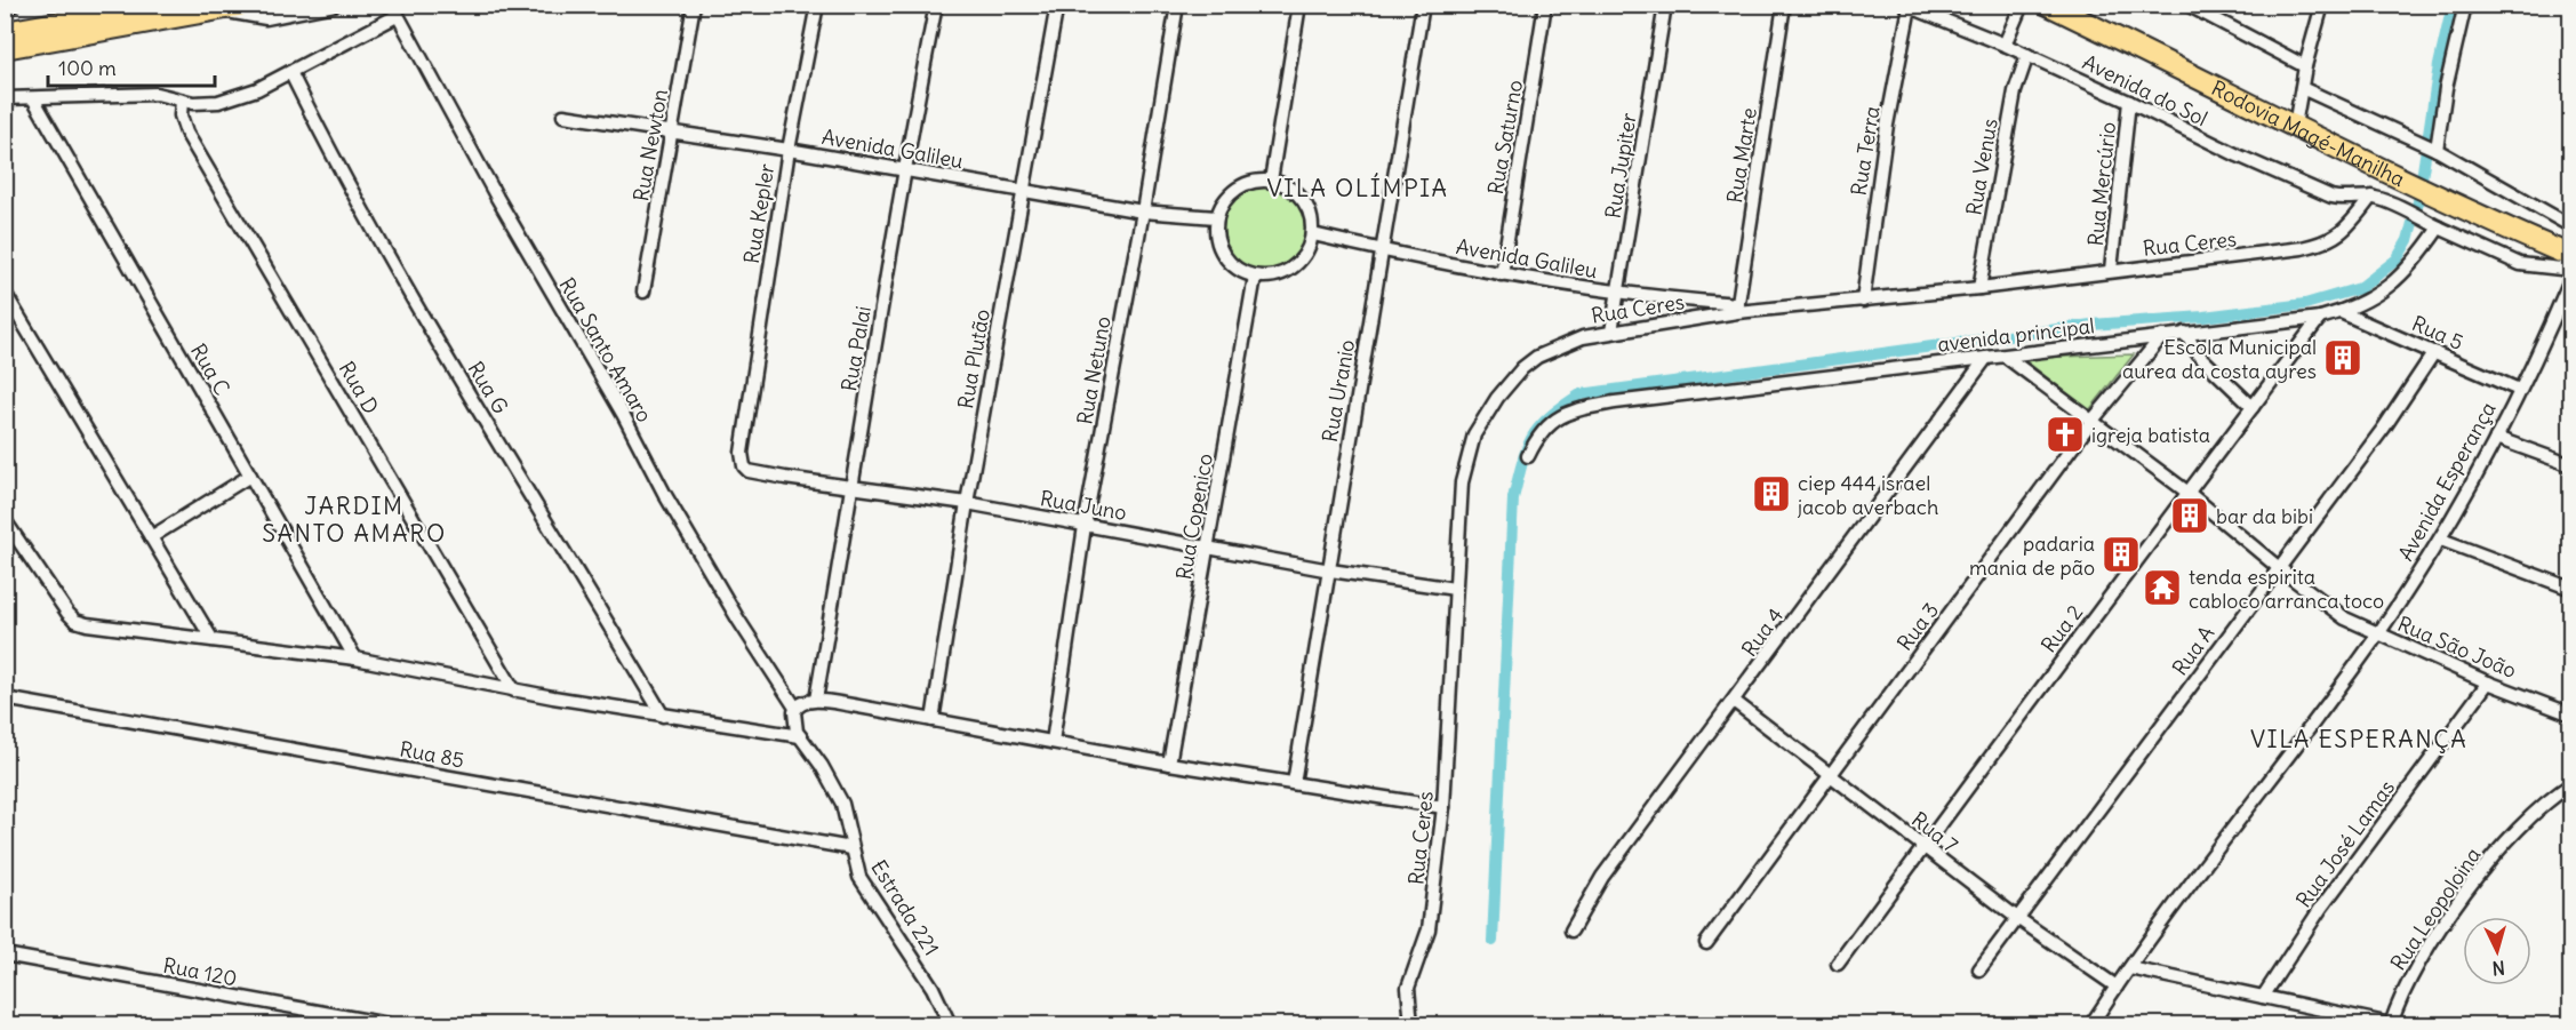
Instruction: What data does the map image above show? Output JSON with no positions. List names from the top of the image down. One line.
{"streets":{"highway":["Rodovia Magé-Manilha"],"street":["Avenida do Sol","Rua Saturno","Rua Newton","Avenida Galileu","Rua Terra","Rua Marte","Rua Jupiter","Rua Venus","Rua Mercúrio","Rua Kepler","Rua Ceres","Rua 5","avenida principal","Rua Palai","Rua Santo Amaro","Rua Plutão","Rua C","Rua Netuno","Rua D","Rua G","Rua Uranio","Avenida Esperança","Rua Juno","Rua Copenico","Rua 3","Rua 2","Rua 4","Rua São João","Rua A","Rua 85","Rua 7","Rua José Lamas","Estrada 221","Rua Leopoloina","Rua 120"]},"crossings":[["Avenida do Sol","Rua Terra"],["Avenida do Sol","Rua Venus"],["Avenida do Sol","Rua Mercúrio"],["Avenida do Sol","Rua Ceres"],["Rua Saturno","Avenida Galileu"],["Rua Newton","Avenida Galileu"],["Avenida Galileu","Rua Marte"],["Avenida Galileu","Rua Jupiter"],["Avenida Galileu","Rua Kepler"],["Avenida Galileu","Rua Ceres"],["Avenida Galileu","Rua Palai"],["Avenida Galileu","Rua Plutão"],["Avenida Galileu","Rua Netuno"],["Avenida Galileu","Rua Uranio"],["Avenida Galileu","Rua Copenico"],["Rua Terra","Rua Ceres"],["Rua Marte","Rua Ceres"],["Rua Jupiter","Rua Ceres"],["Rua Venus","Rua Ceres"],["Rua Mercúrio","Rua Ceres"],["Rua Kepler","Rua Juno"],["Rua Ceres","Rua Juno"],["Rua 5","avenida principal"],["Rua 5","Avenida Esperança"],["Rua 5","Rua A"],["avenida principal","Rua 3"],["avenida principal","Rua 2"],["avenida principal","Rua 4"],["avenida principal","Rua São João"],["Rua Palai","Rua Juno"],["Rua Plutão","Rua Juno"],["Rua Netuno","Rua Juno"],["Rua Uranio","Rua Juno"],["Avenida Esperança","Rua São João"],["Avenida Esperança","Rua 7"],["Avenida Esperança","Rua Leopoloina"],["Rua Juno","Rua Copenico"],["Rua 3","Rua São João"],["Rua 3","Rua 7"],["Rua 2","Rua São João"],["Rua 2","Rua 7"],["Rua 4","Rua 7"],["Rua São João","Rua A"],["Rua São João","Rua José Lamas"],["Rua A","Rua 7"],["Rua 85","Estrada 221"],["Rua José Lamas","Rua Leopoloina"]],"districts":["VILA OLÍMPIA","JARDIM SANTO AMARO","VILA ESPERANÇA"],"places":{"building":["Escola Municipal aurea da costa ayres","ciep 444 israel jacob averbach","bar da bibi","padaria mania de pão"],"church":["igreja batista"],"temple":["tenda espirita cabloco arranca toco"]},"scale_bar":"100 m","north":"bottom"}
